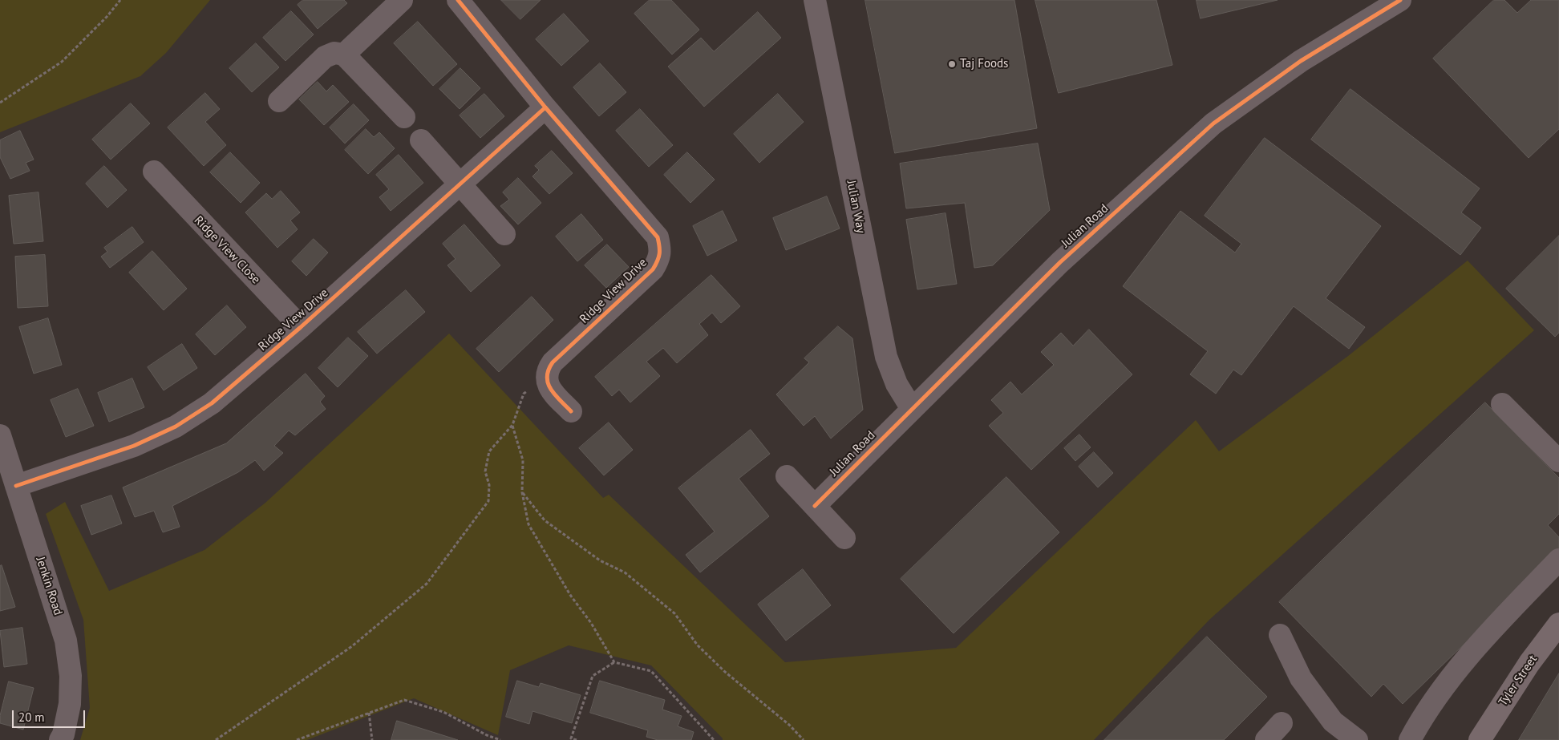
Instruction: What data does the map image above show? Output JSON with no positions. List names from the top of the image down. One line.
{"streets":{"main road":["Tyler Street"],"street":["Julian Way","Julian Road","Ridge View Close","Ridge View Drive","Jenkin Road"]},"crossings":[["Julian Way","Julian Road"],["Ridge View Close","Ridge View Drive"],["Ridge View Drive","Jenkin Road"]],"places":["Taj Foods"],"scale_bar":"20 m"}
